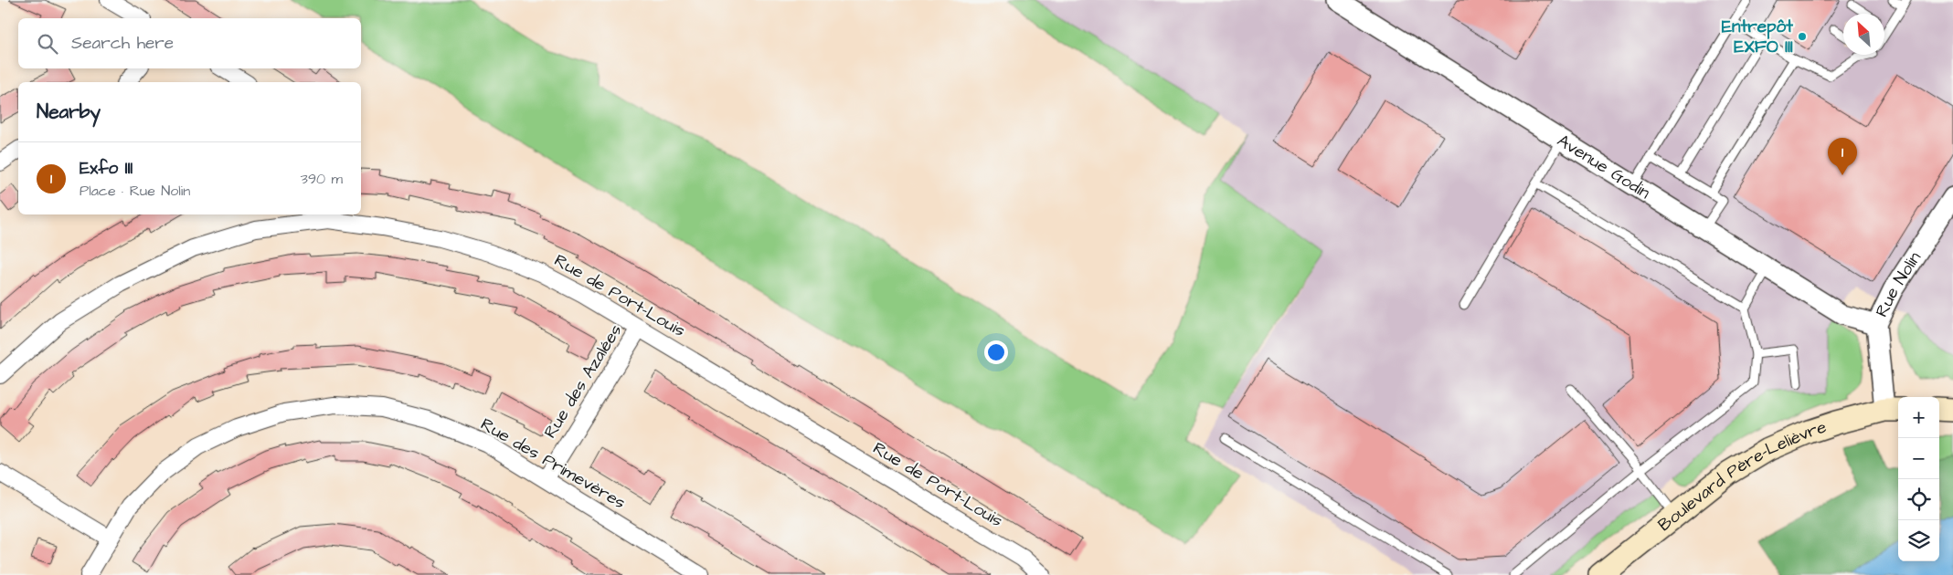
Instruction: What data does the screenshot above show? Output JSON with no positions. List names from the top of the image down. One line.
{"streets":{"main road":["Boulevard Père-Lelièvre"],"street":["Avenue Godin","Rue Nolin","Rue de Port-Louis","Rue des Azalées","Rue des Primevères"]},"crossings":[["Avenue Godin","Rue Nolin"],["Rue Nolin","Boulevard Père-Lelièvre"],["Rue de Port-Louis","Rue des Azalées"],["Rue des Azalées","Rue des Primevères"]],"places":["Entrepôt EXFO III"],"north":"top left","page":{"search":"Search here","heading":"Nearby","pins":"1","list":[{"mark":"1","name":"Exfo III","note":"Place · Rue Nolin","value":"390 m"}],"map_buttons":["+","−"]}}
